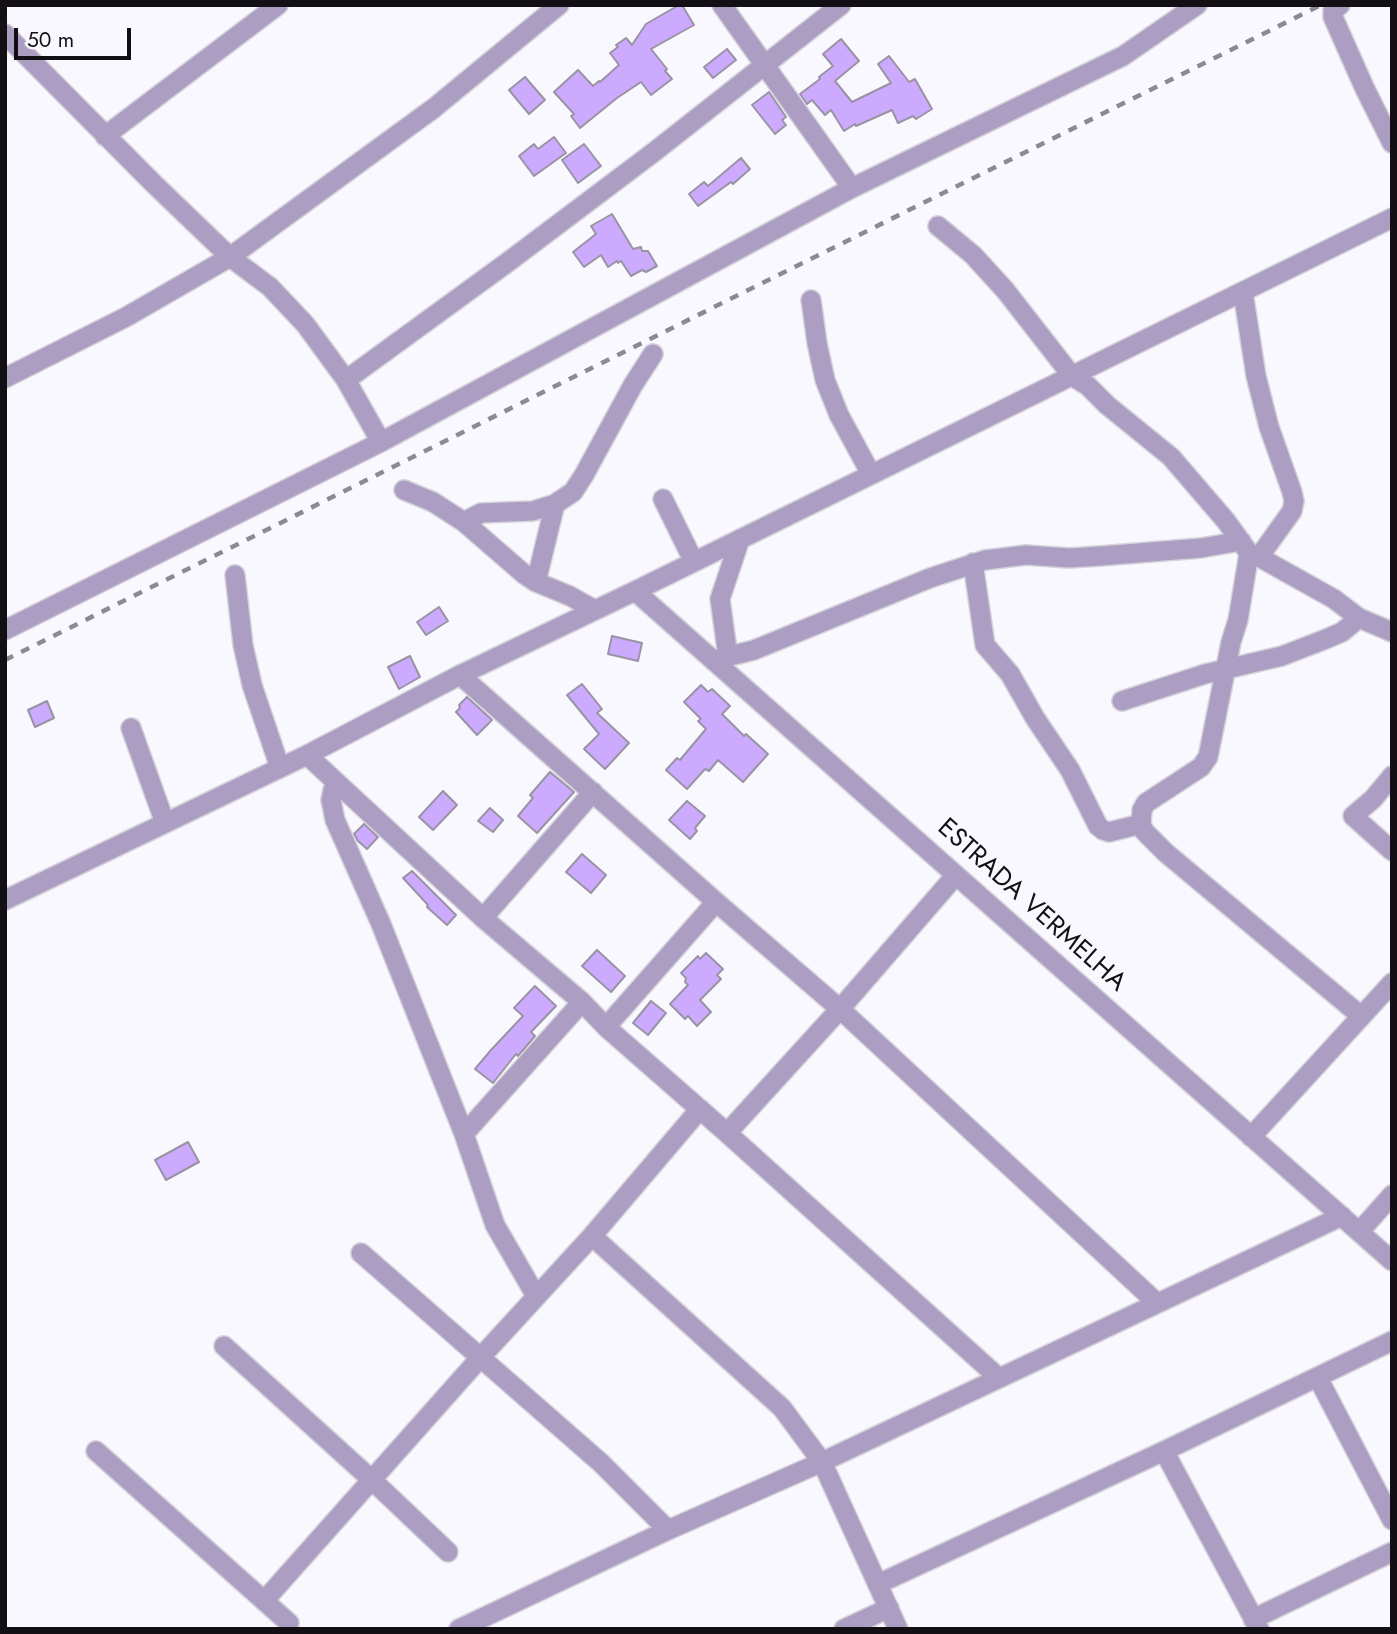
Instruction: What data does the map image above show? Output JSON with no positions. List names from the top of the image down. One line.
{"streets":{"street":["ESTRADA VERMELHA"]},"scale_bar":"50 m"}
